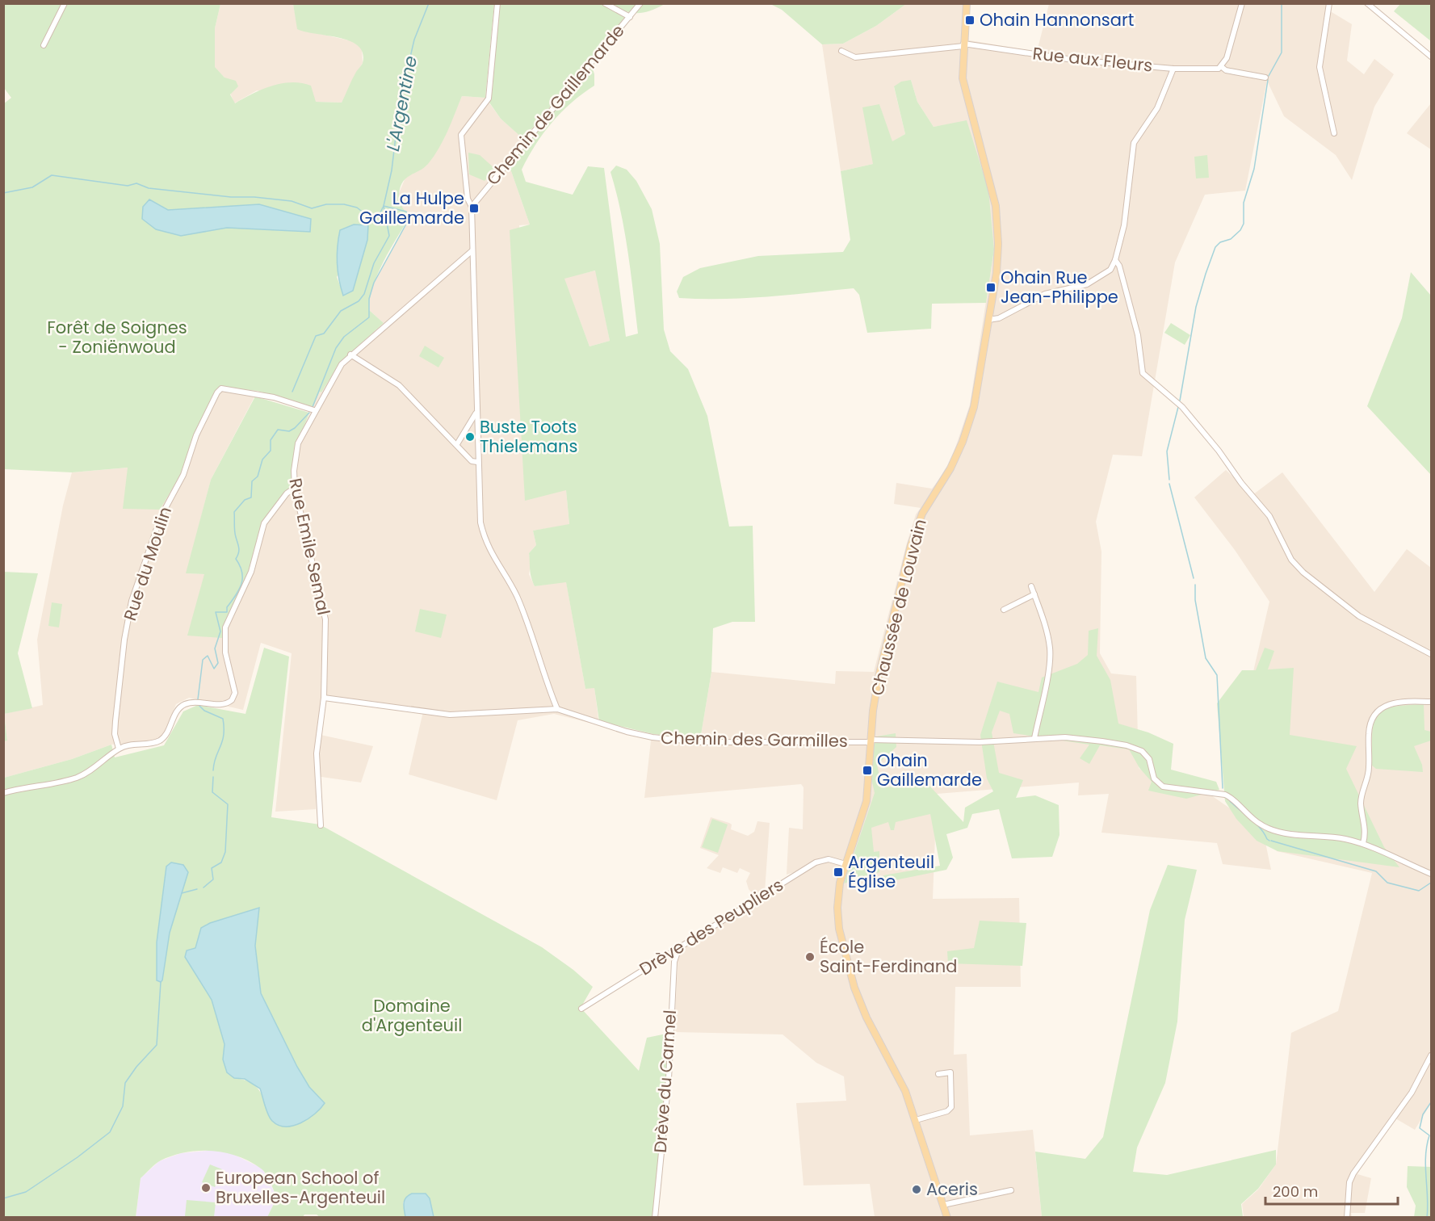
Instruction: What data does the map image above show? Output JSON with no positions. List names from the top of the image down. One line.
{"streets":{"main road":["Chaussée de Louvain"],"street":["Rue aux Fleurs","Chemin de Gaillemarde","Rue Emile Semal","Rue du Moulin","Chemin des Garmilles","Drève des Peupliers","Drève du Carmel"]},"crossings":[["Rue aux Fleurs","Chaussée de Louvain"],["Rue Emile Semal","Rue du Moulin"],["Rue Emile Semal","Chemin des Garmilles"],["Chaussée de Louvain","Chemin des Garmilles"],["Chaussée de Louvain","Drève des Peupliers"],["Drève des Peupliers","Drève du Carmel"]],"water":["L'Argentine"],"parks":["Forêt de Soignes - Zoniënwoud","Domaine d'Argenteuil"],"places":{"transit":["Ohain Hannonsart","La Hulpe Gaillemarde","Ohain Rue Jean-Philippe","Ohain Gaillemarde","Argenteuil Église"],"other":["Buste Toots Thielemans","École Saint-Ferdinand","European School of Bruxelles-Argenteuil","Aceris"]},"scale_bar":"200 m"}
